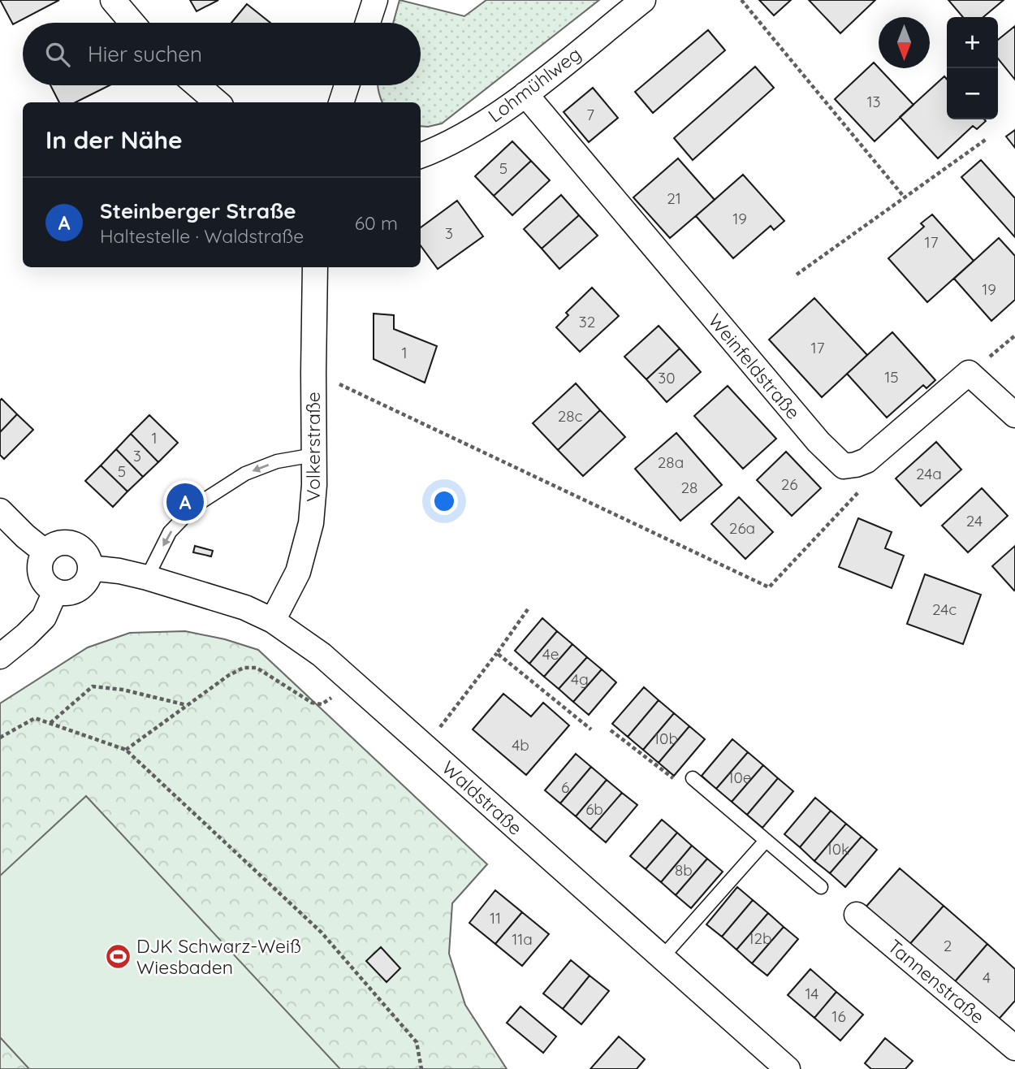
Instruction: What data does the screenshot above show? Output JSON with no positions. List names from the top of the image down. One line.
{"streets":{"street":["Lohmühlweg","Weinfeldstraße","Volkerstraße","Waldstraße","Tannenstraße"]},"crossings":[["Lohmühlweg","Weinfeldstraße"],["Volkerstraße","Waldstraße"]],"places":{"sports":["DJK Schwarz-Weiß Wiesbaden"]},"house_numbers":["13","7","5","21","19","3","17","19","32","17","1","15","30","28c","1","3","28a","5","24a","26","28","24","26a","24c","4e","4g","10b","4b","10e","6","6b","10k","8b","11","12b","11a","2","4","14","16"],"north":"bottom","page":{"map_buttons":["+","−"],"search":"Hier suchen","heading":"In der Nähe","list":[{"mark":"A","name":"Steinberger Straße","note":"Haltestelle · Waldstraße","value":"60 m"}],"pins":"A"}}
